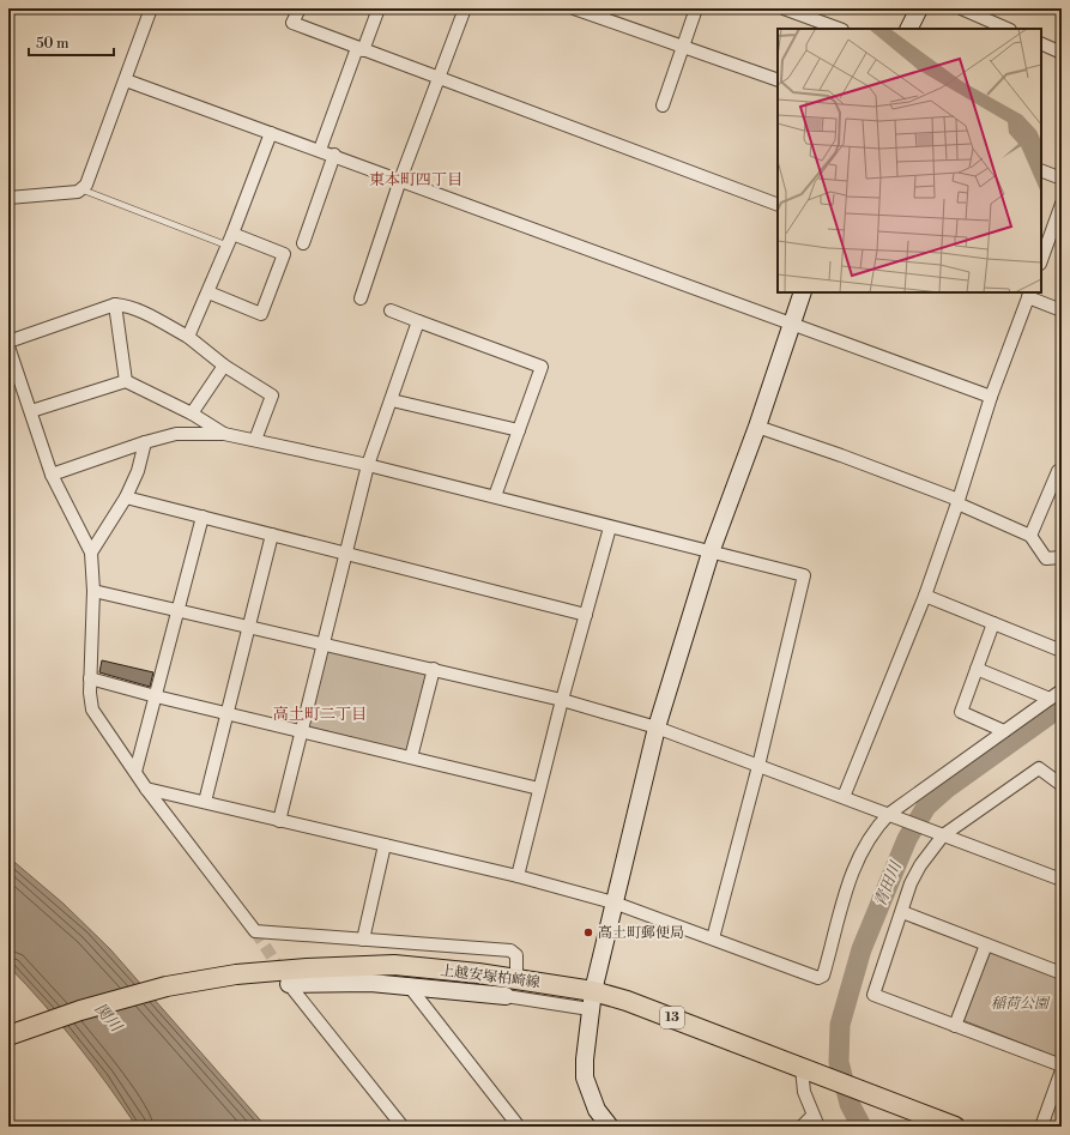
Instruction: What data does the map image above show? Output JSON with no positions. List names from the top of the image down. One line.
{"streets":{"main road":["上越安塚柏崎線","13"]},"districts":["東本町四丁目","高土町二丁目"],"water":["青田川","関川"],"parks":["稲荷公園"],"places":["高土町郵便局"],"scale_bar":"50 m"}
